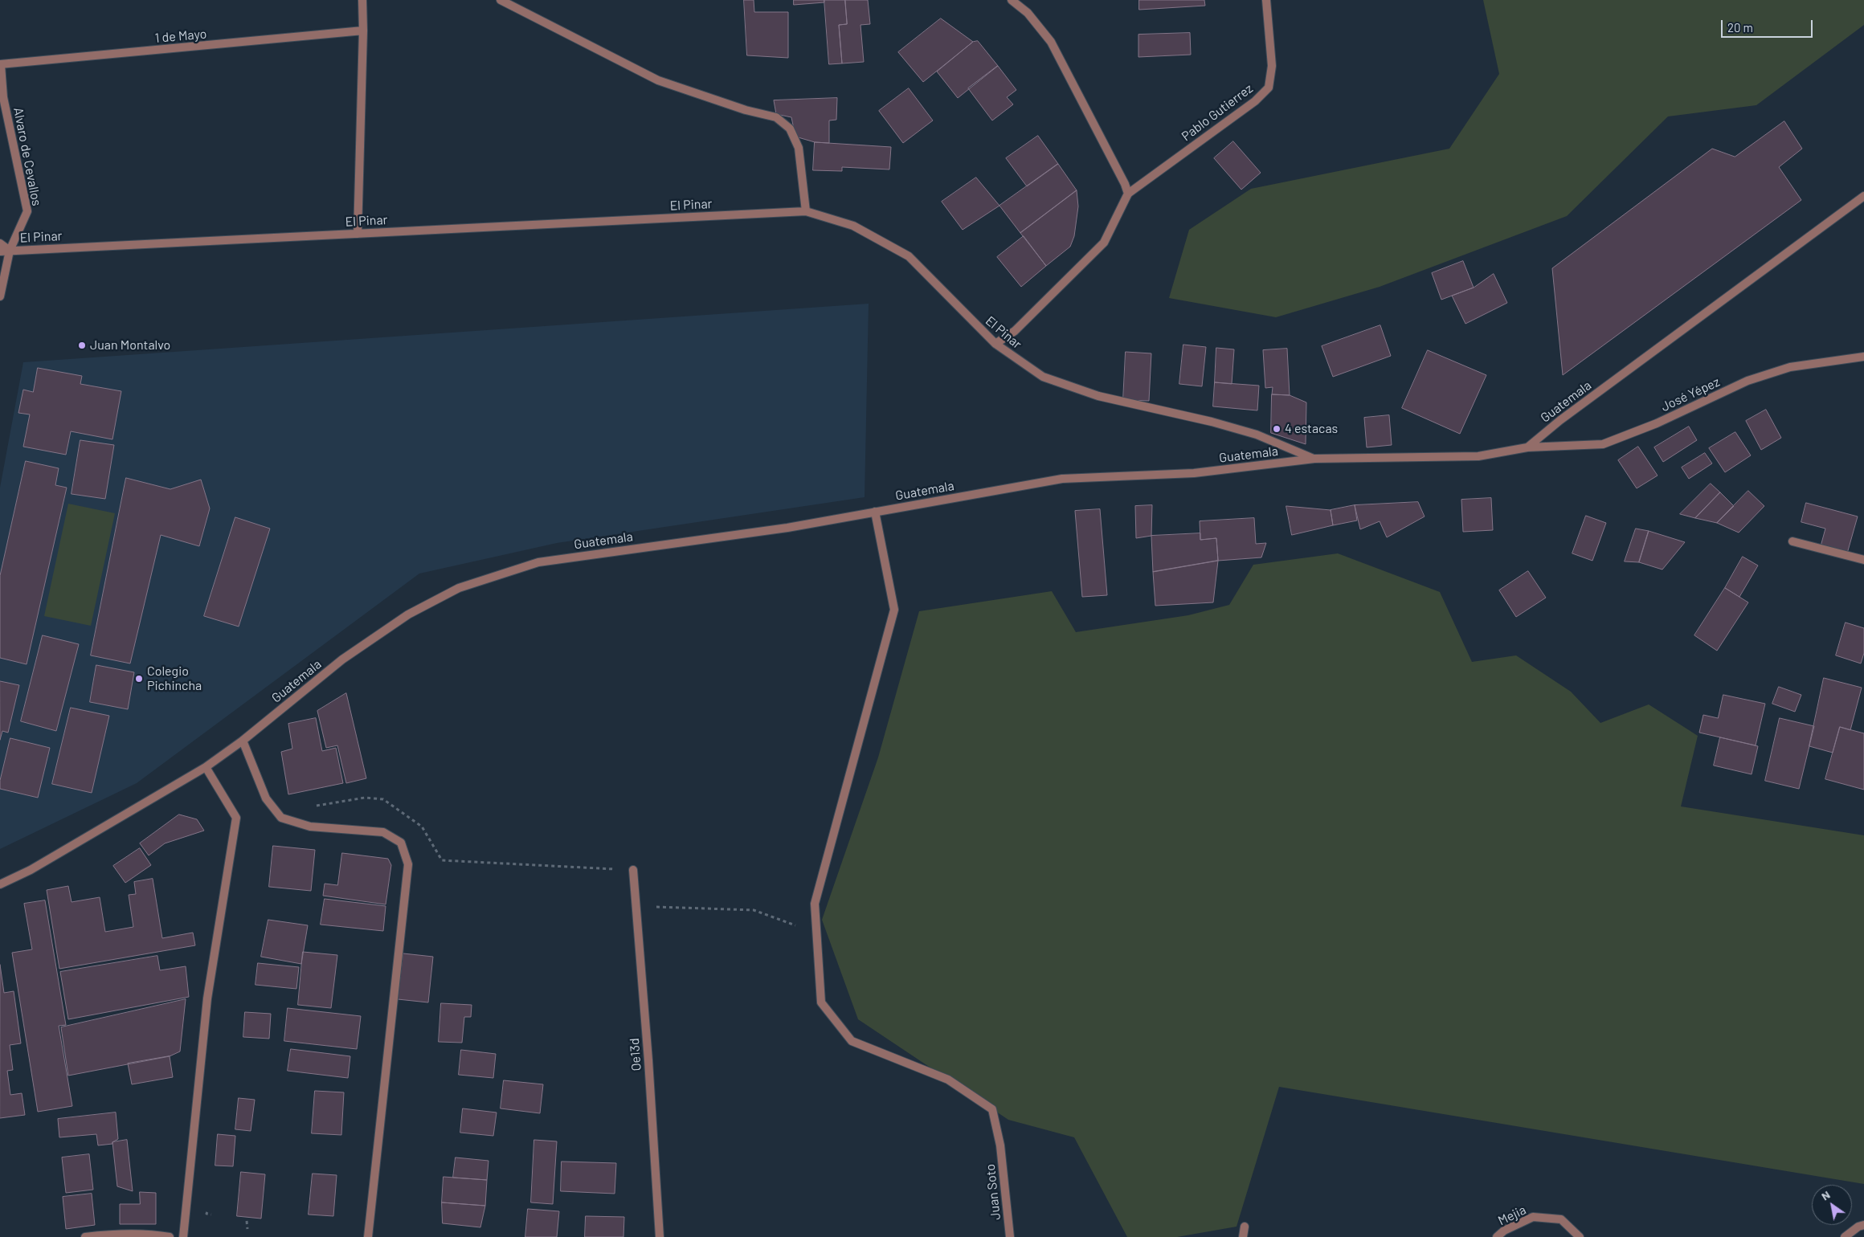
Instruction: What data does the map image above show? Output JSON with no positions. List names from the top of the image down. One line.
{"streets":{"street":["1 de Mayo","Pablo Gutierrez","Alvaro de Cevallos","El Pinar","José Yépez","Guatemala","Oe13d","Juan Soto","Mejia"]},"crossings":[["1 de Mayo","Alvaro de Cevallos"],["Pablo Gutierrez","El Pinar"],["Alvaro de Cevallos","El Pinar"],["El Pinar","Guatemala"],["José Yépez","Guatemala"],["Guatemala","Juan Soto"]],"places":["Juan Montalvo","4 estacas","Colegio Pichincha"],"scale_bar":"20 m","north":"top left"}
